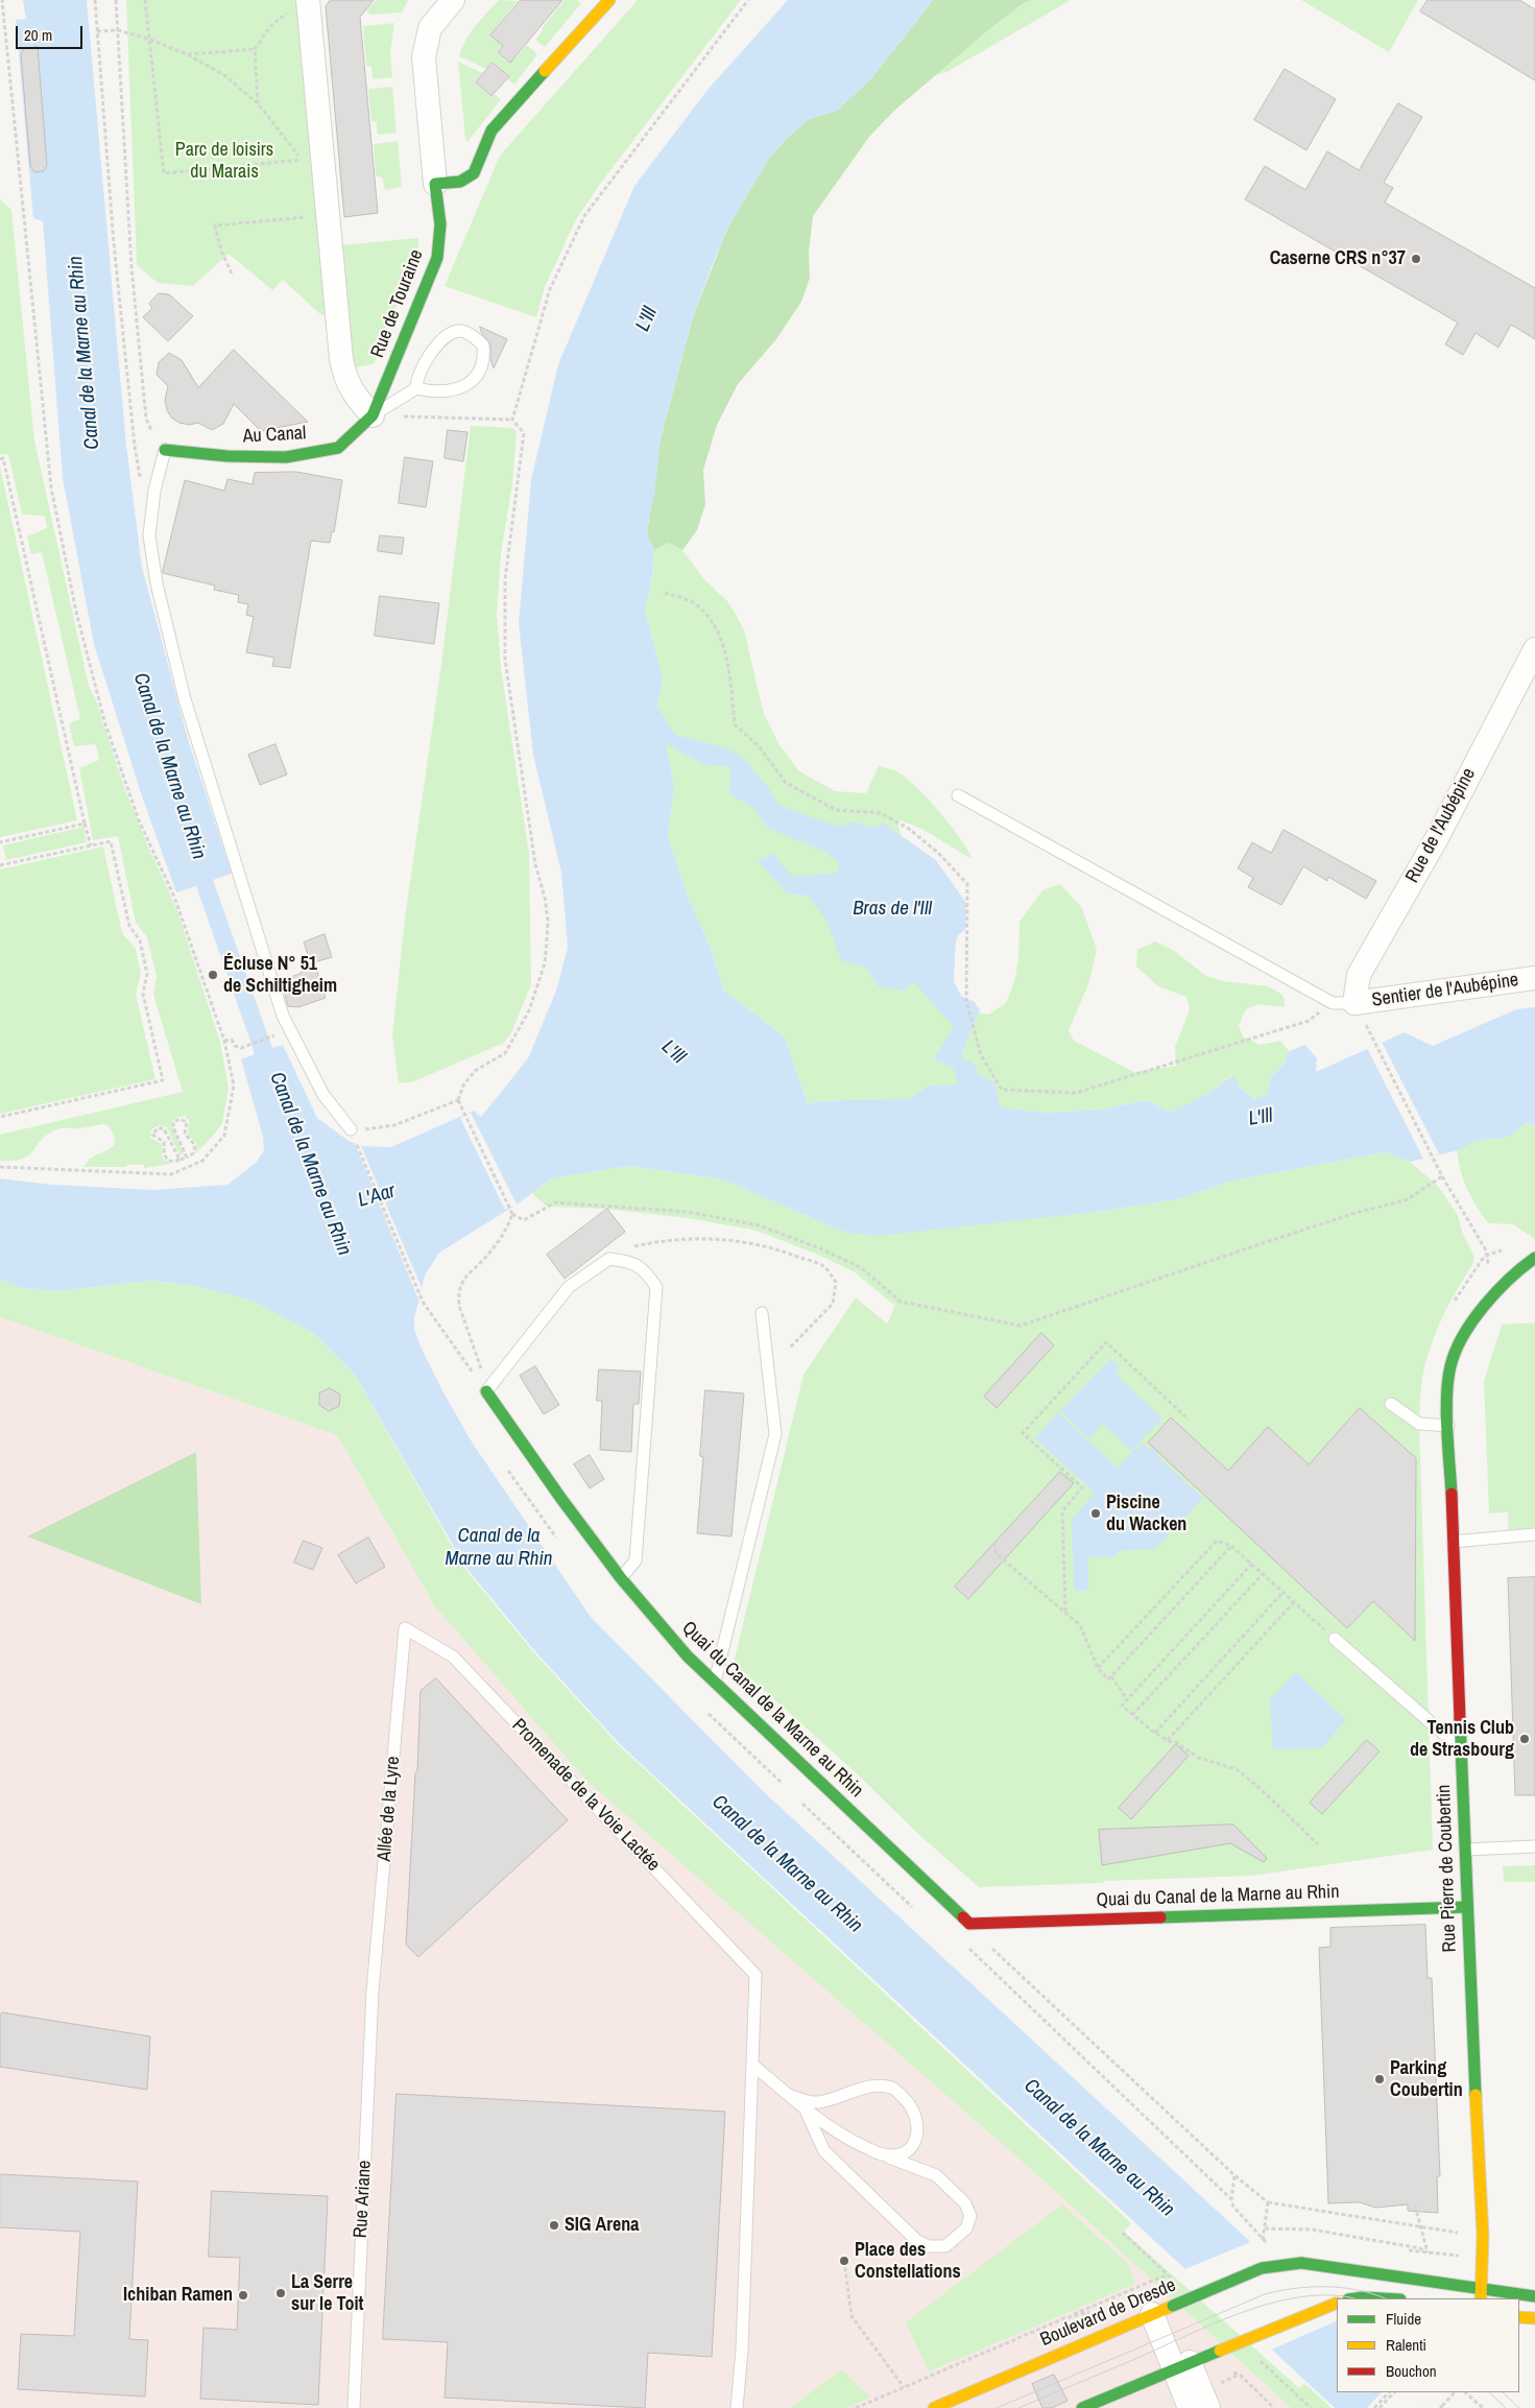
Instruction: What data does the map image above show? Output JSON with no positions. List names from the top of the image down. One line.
{"streets":{"street":["Rue de Touraine","Au Canal","Rue de l'Aubépine","Sentier de l'Aubépine","Quai du Canal de la Marne au Rhin","Rue Pierre de Coubertin","Boulevard de Dresde"],"lane":["Promenade de la Voie Lactée","Allée de la Lyre","Rue Ariane"]},"crossings":[["Rue de Touraine","Au Canal"],["Rue de l'Aubépine","Sentier de l'Aubépine"],["Quai du Canal de la Marne au Rhin","Rue Pierre de Coubertin"],["Promenade de la Voie Lactée","Allée de la Lyre"],["Allée de la Lyre","Rue Ariane"],["Rue Pierre de Coubertin","Boulevard de Dresde"]],"water":["L'Ill","Canal de la Marne au Rhin","Bras de l'Ill","L'Aar"],"parks":["Parc de loisirs du Marais"],"places":["Caserne CRS n°37","Écluse N° 51 de Schiltigheim","Piscine du Wacken","Tennis Club de Strasbourg","Parking Coubertin","SIG Arena","Place des Constellations","La Serre sur le Toit","Ichiban Ramen"],"legend":["Fluide","Ralenti","Bouchon"],"scale_bar":"20 m"}
